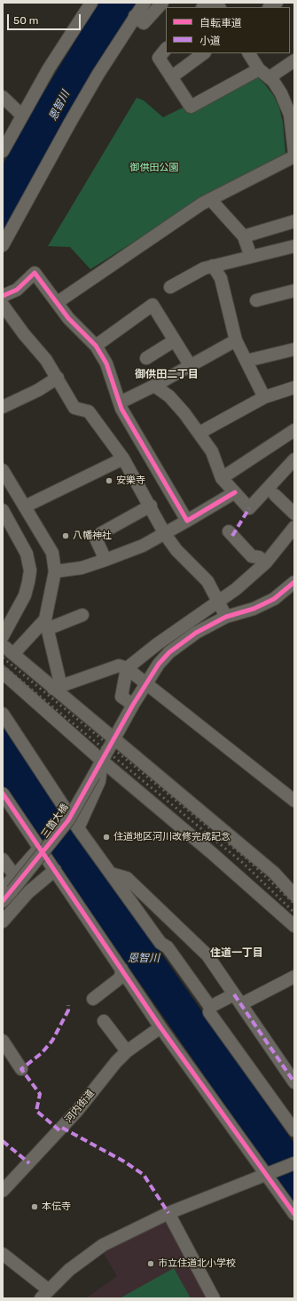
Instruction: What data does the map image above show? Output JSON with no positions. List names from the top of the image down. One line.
{"streets":{"street":["三箇大橋","河内街道"]},"districts":["御供田二丁目","住道一丁目"],"water":["恩智川"],"parks":["御供田公園"],"places":["安樂寺","八幡神社","住道地区河川改修完成記念","本伝寺","市立住道北小学校"],"legend":["自転車道","小道"],"scale_bar":"50 m"}
